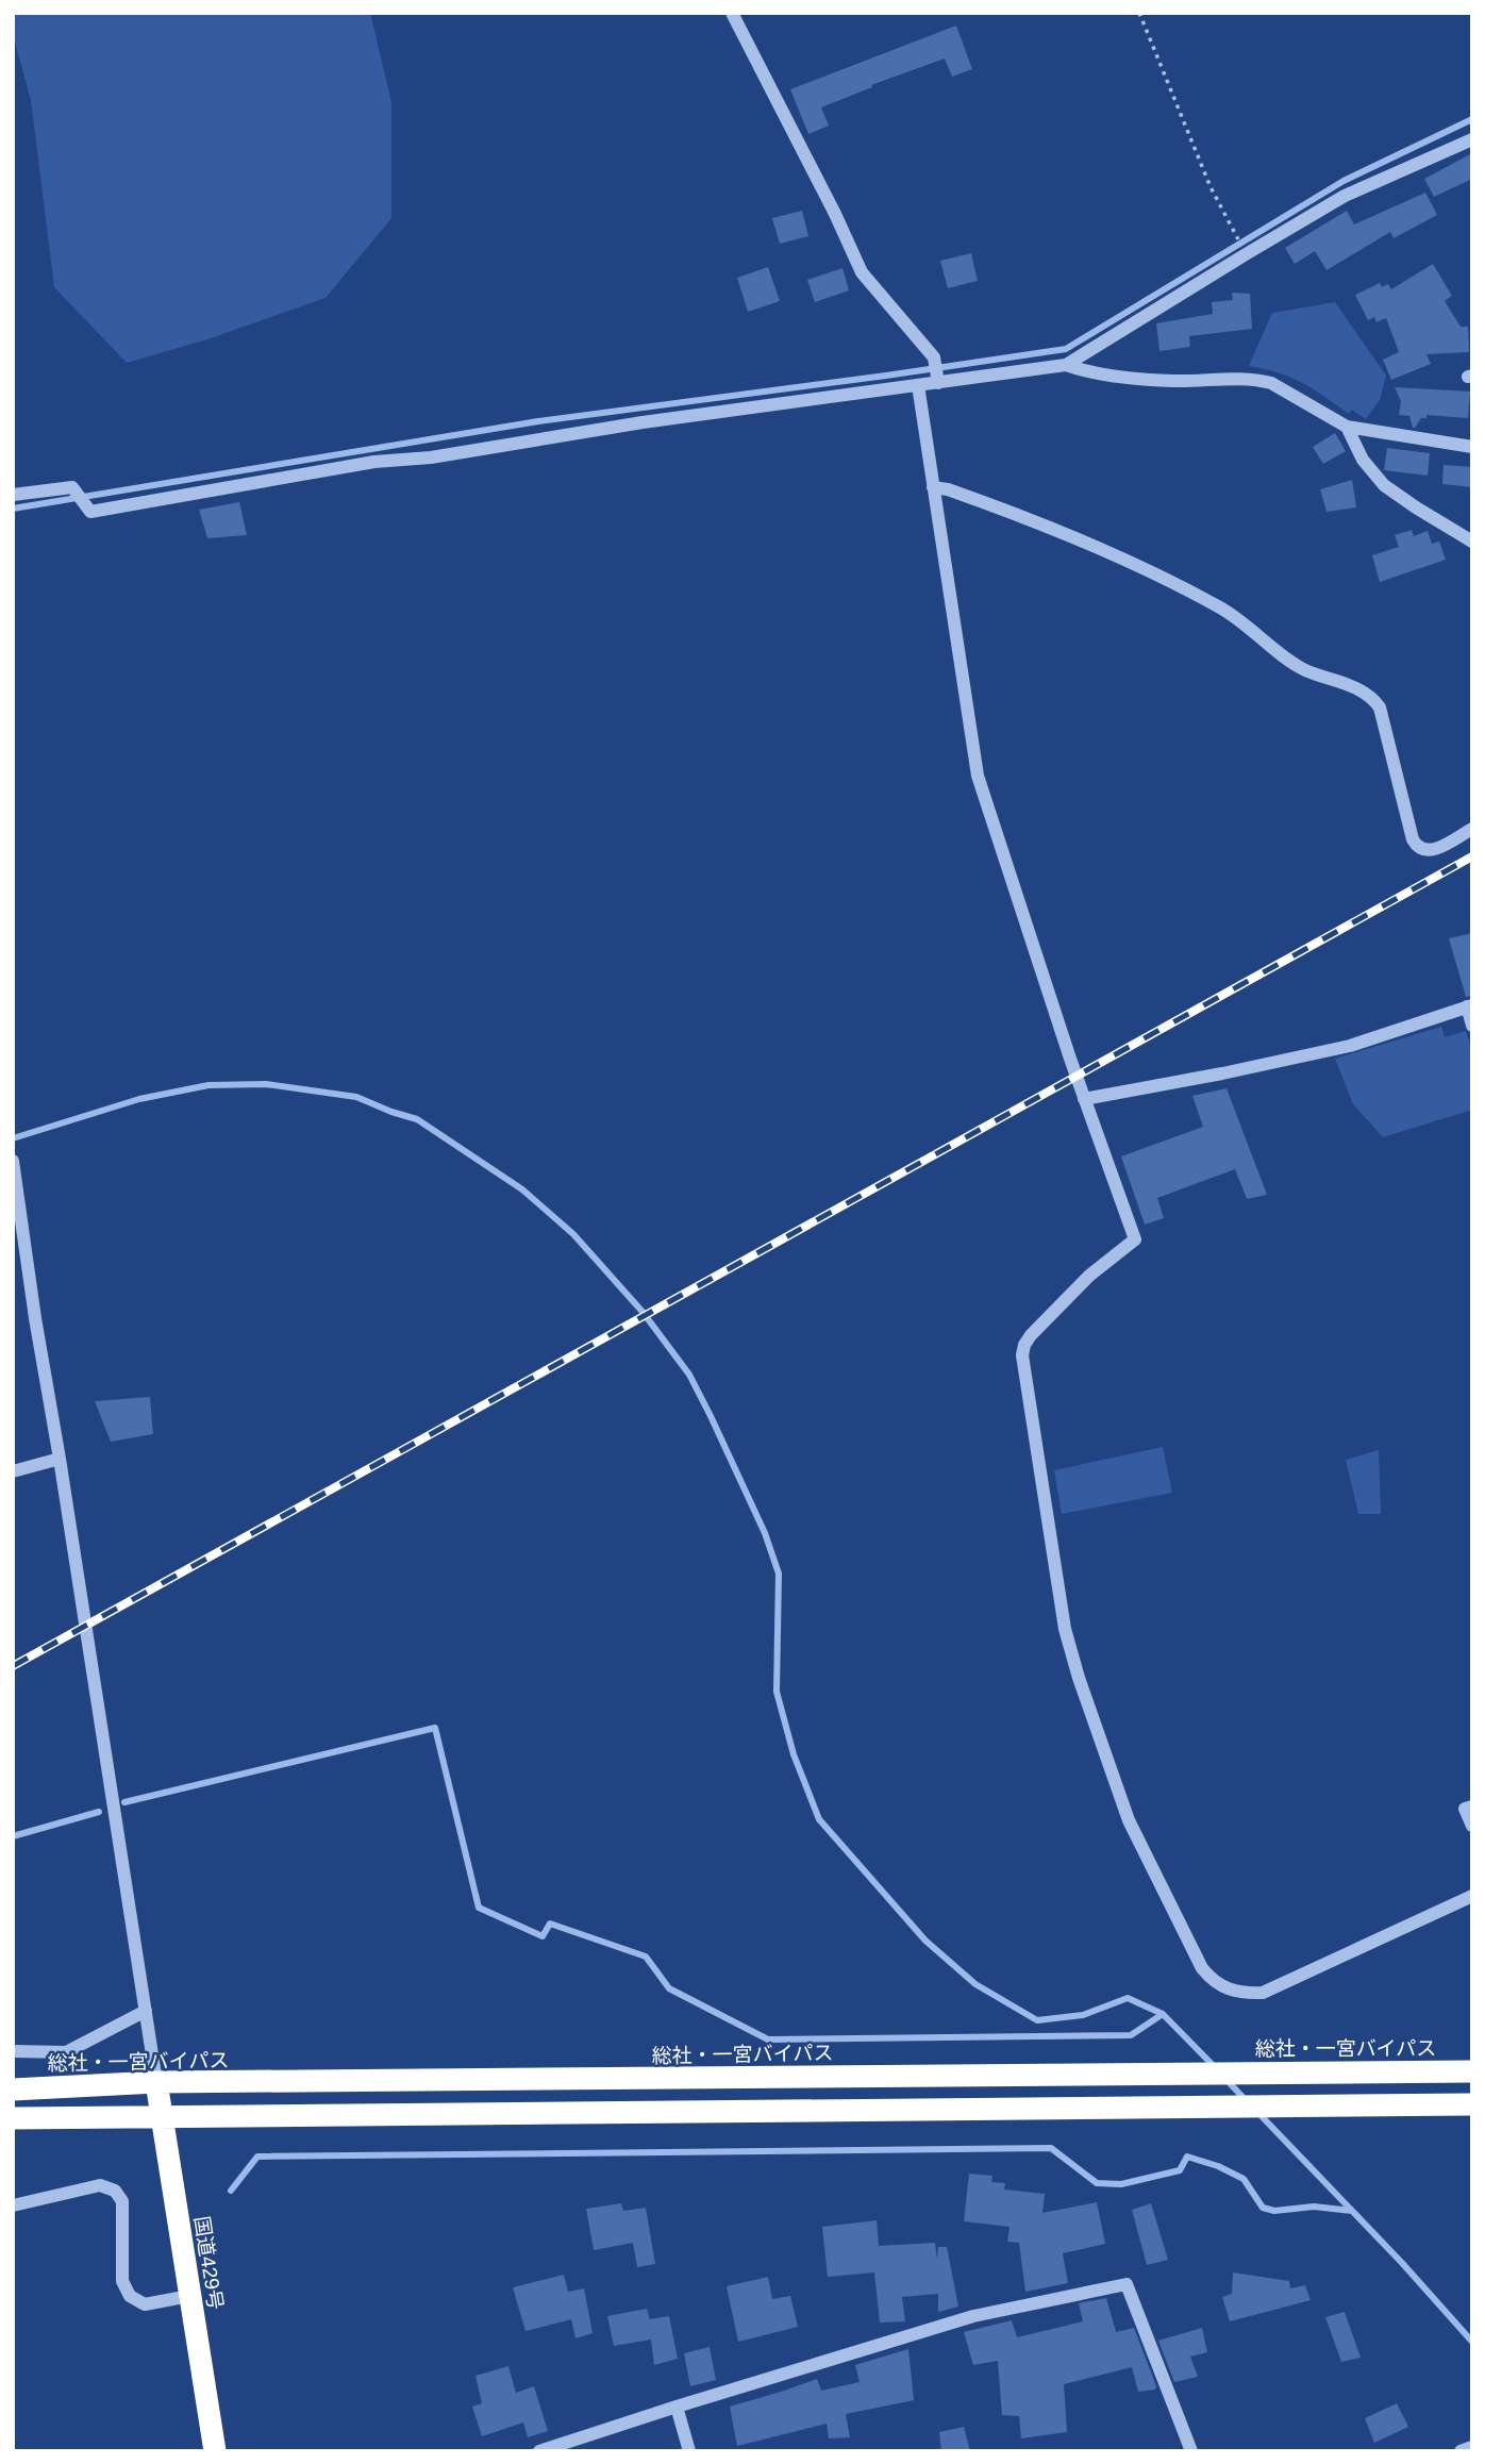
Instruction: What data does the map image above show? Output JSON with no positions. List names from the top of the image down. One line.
{"streets":{"highway":["総社・一宮バイパス","国道429号"]},"crossings":[["総社・一宮バイパス","国道429号"]]}
